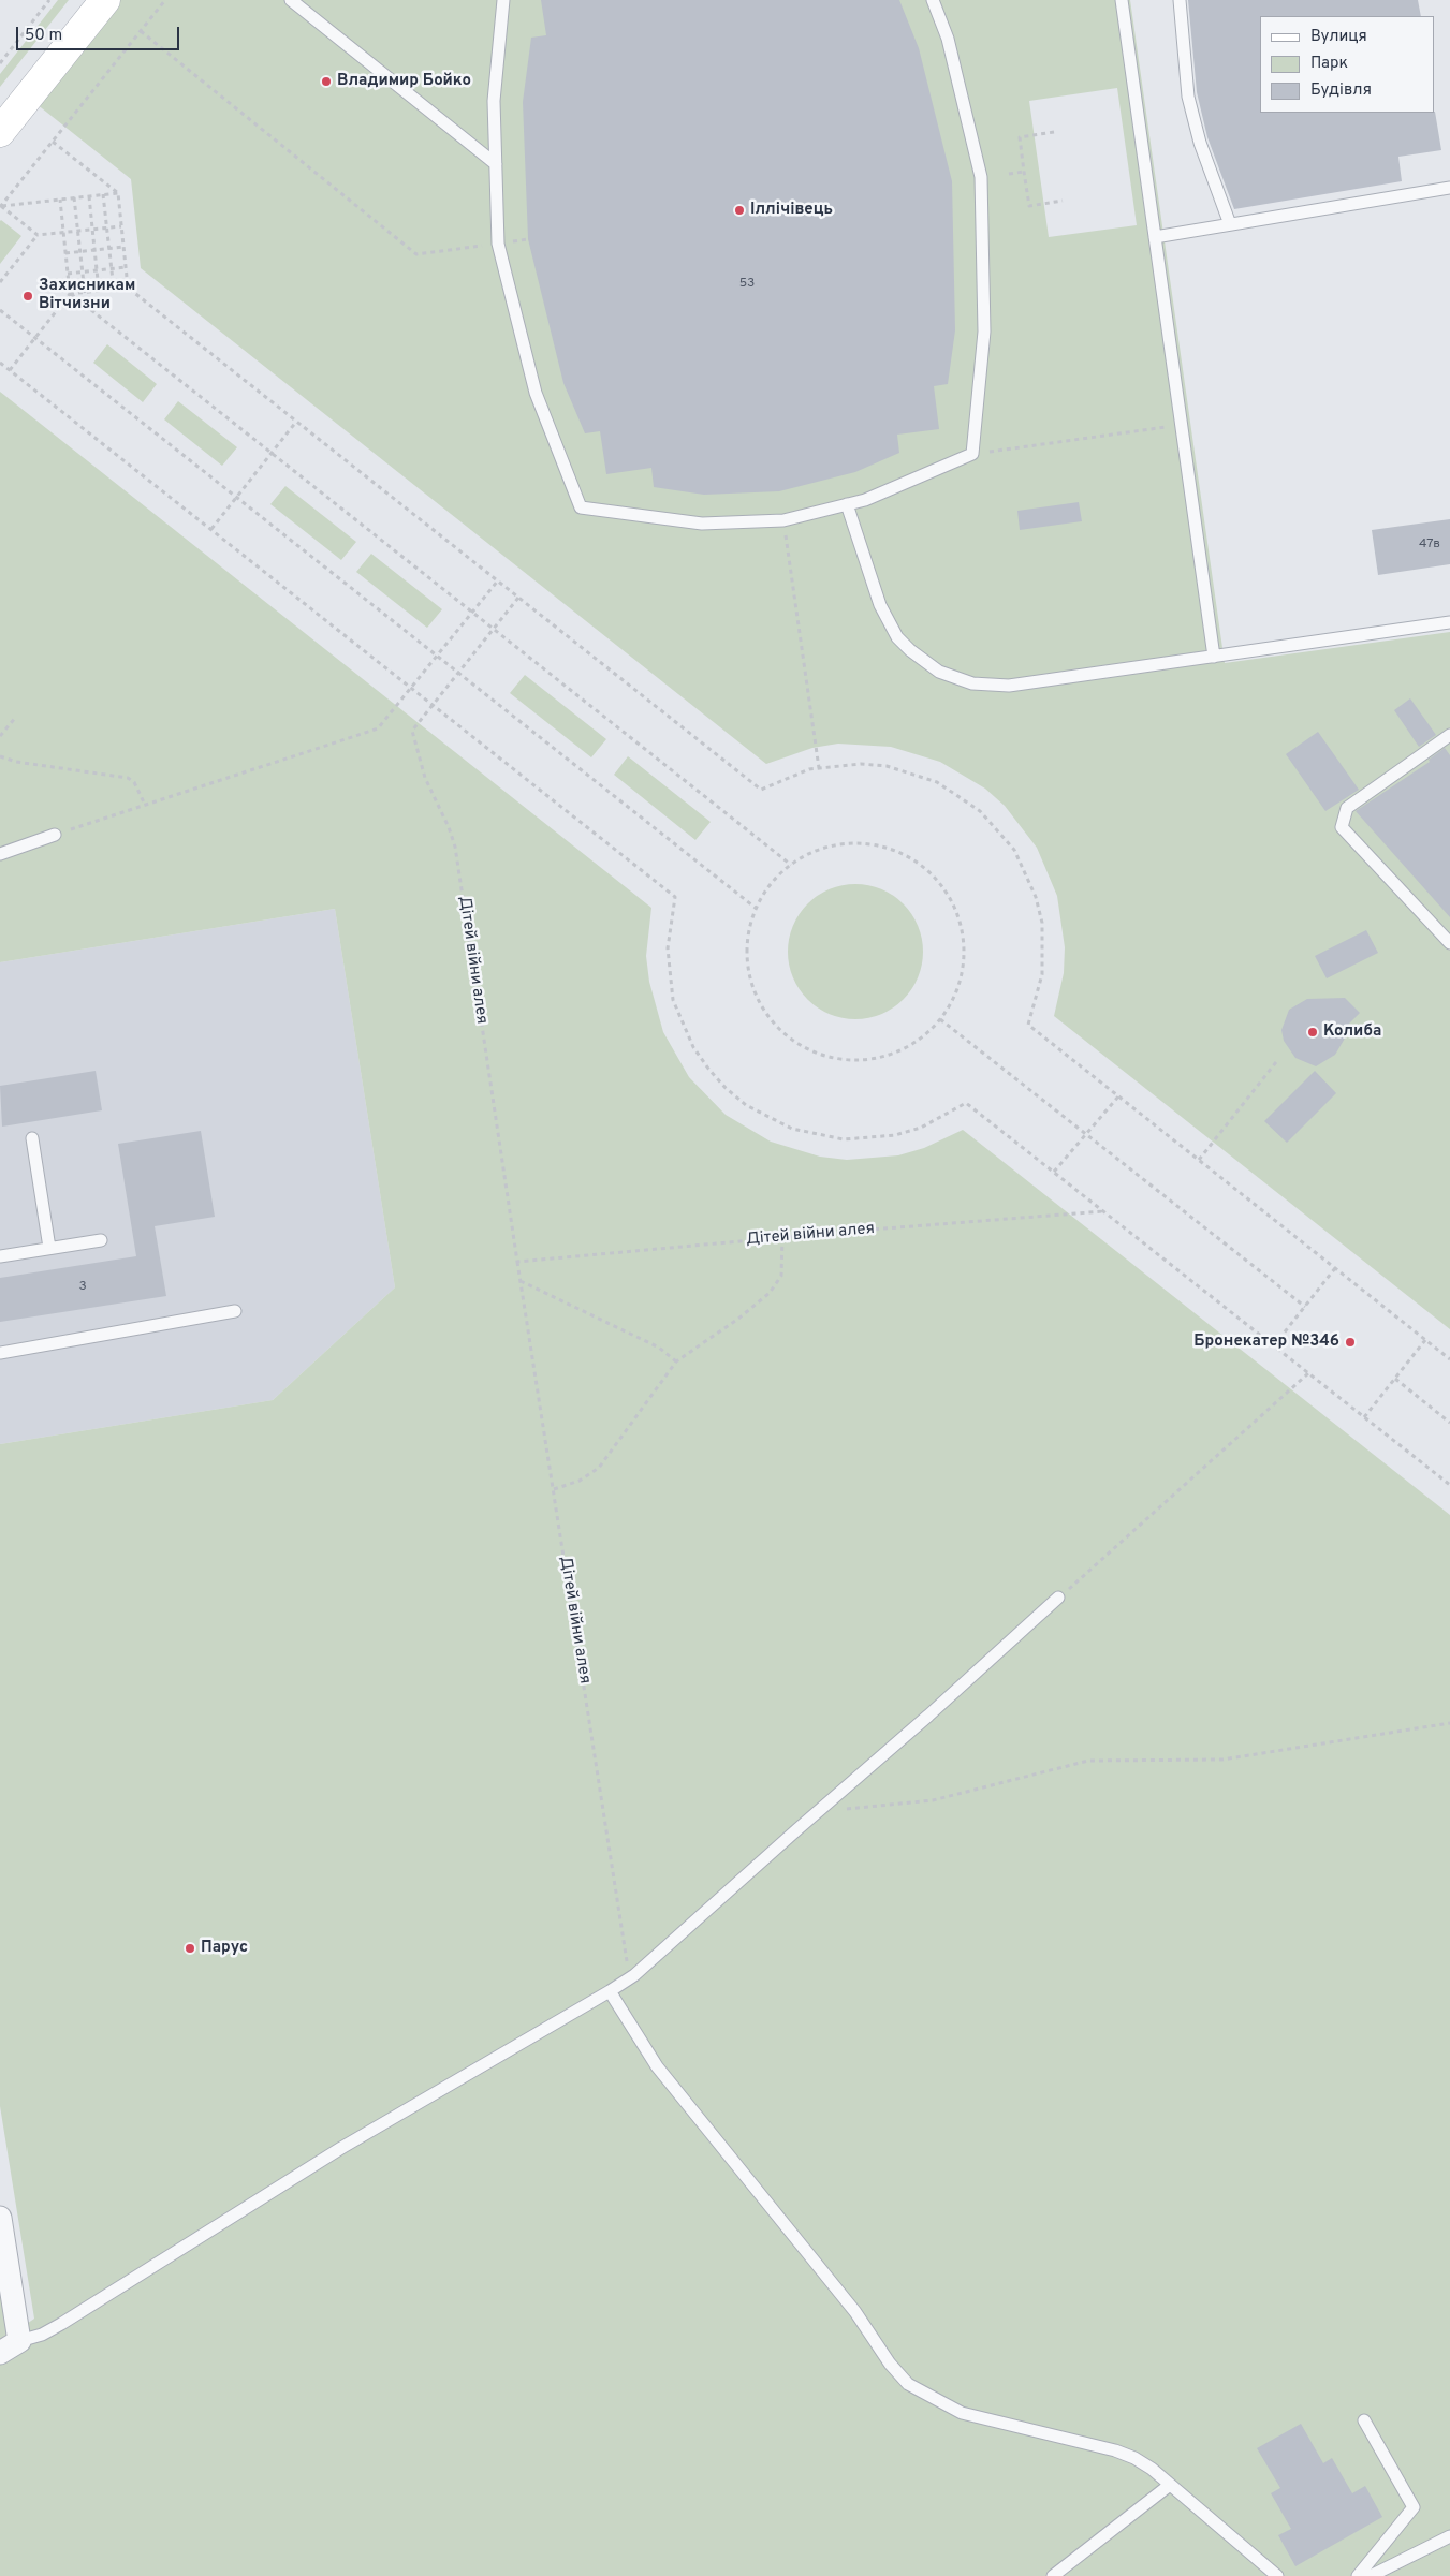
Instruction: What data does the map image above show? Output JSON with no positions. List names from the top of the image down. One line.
{"streets":{"path":["Дітей війни алея"]},"places":["Владимир Бойко","Іллічівець","Захисникам Вітчизни","Колиба","Бронекатер №346","Парус"],"house_numbers":["53","47в","3"],"legend":["Вулиця","Парк","Будівля"],"scale_bar":"50 m"}
